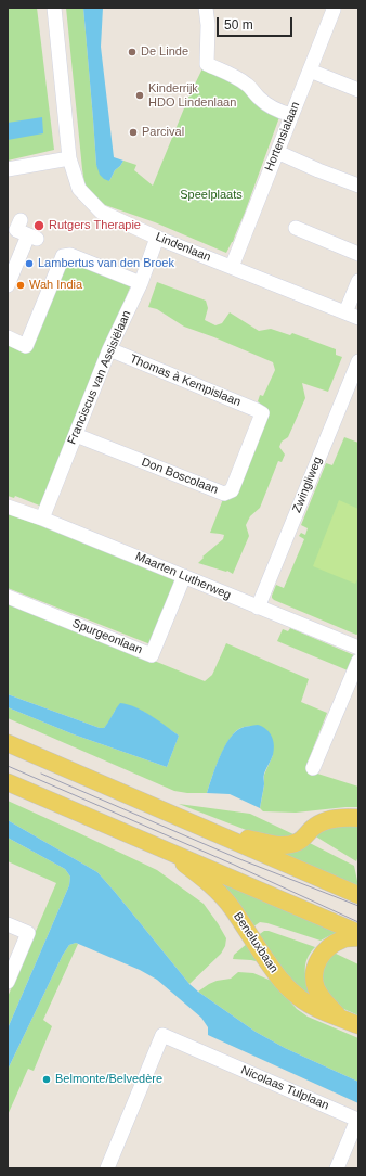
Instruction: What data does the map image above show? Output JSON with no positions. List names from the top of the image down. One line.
{"streets":{"main road":["Beneluxbaan"],"street":["Hortensialaan","Lindenlaan","Franciscus van Assisiëlaan","Thomas à Kempislaan","Don Boscolaan","Zwingliweg","Maarten Lutherweg","Spurgeonlaan","Nicolaas Tulplaan"]},"crossings":[["Hortensialaan","Lindenlaan"],["Lindenlaan","Franciscus van Assisiëlaan"],["Franciscus van Assisiëlaan","Thomas à Kempislaan"],["Franciscus van Assisiëlaan","Don Boscolaan"],["Franciscus van Assisiëlaan","Maarten Lutherweg"],["Thomas à Kempislaan","Don Boscolaan"],["Zwingliweg","Maarten Lutherweg"],["Maarten Lutherweg","Spurgeonlaan"]],"parks":["Speelplaats"],"places":["De Linde","Kinderrijk HDO Lindenlaan","Parcival","Rutgers Therapie","Lambertus van den Broek","Wah India","Belmonte/Belvedère"],"scale_bar":"50 m"}
